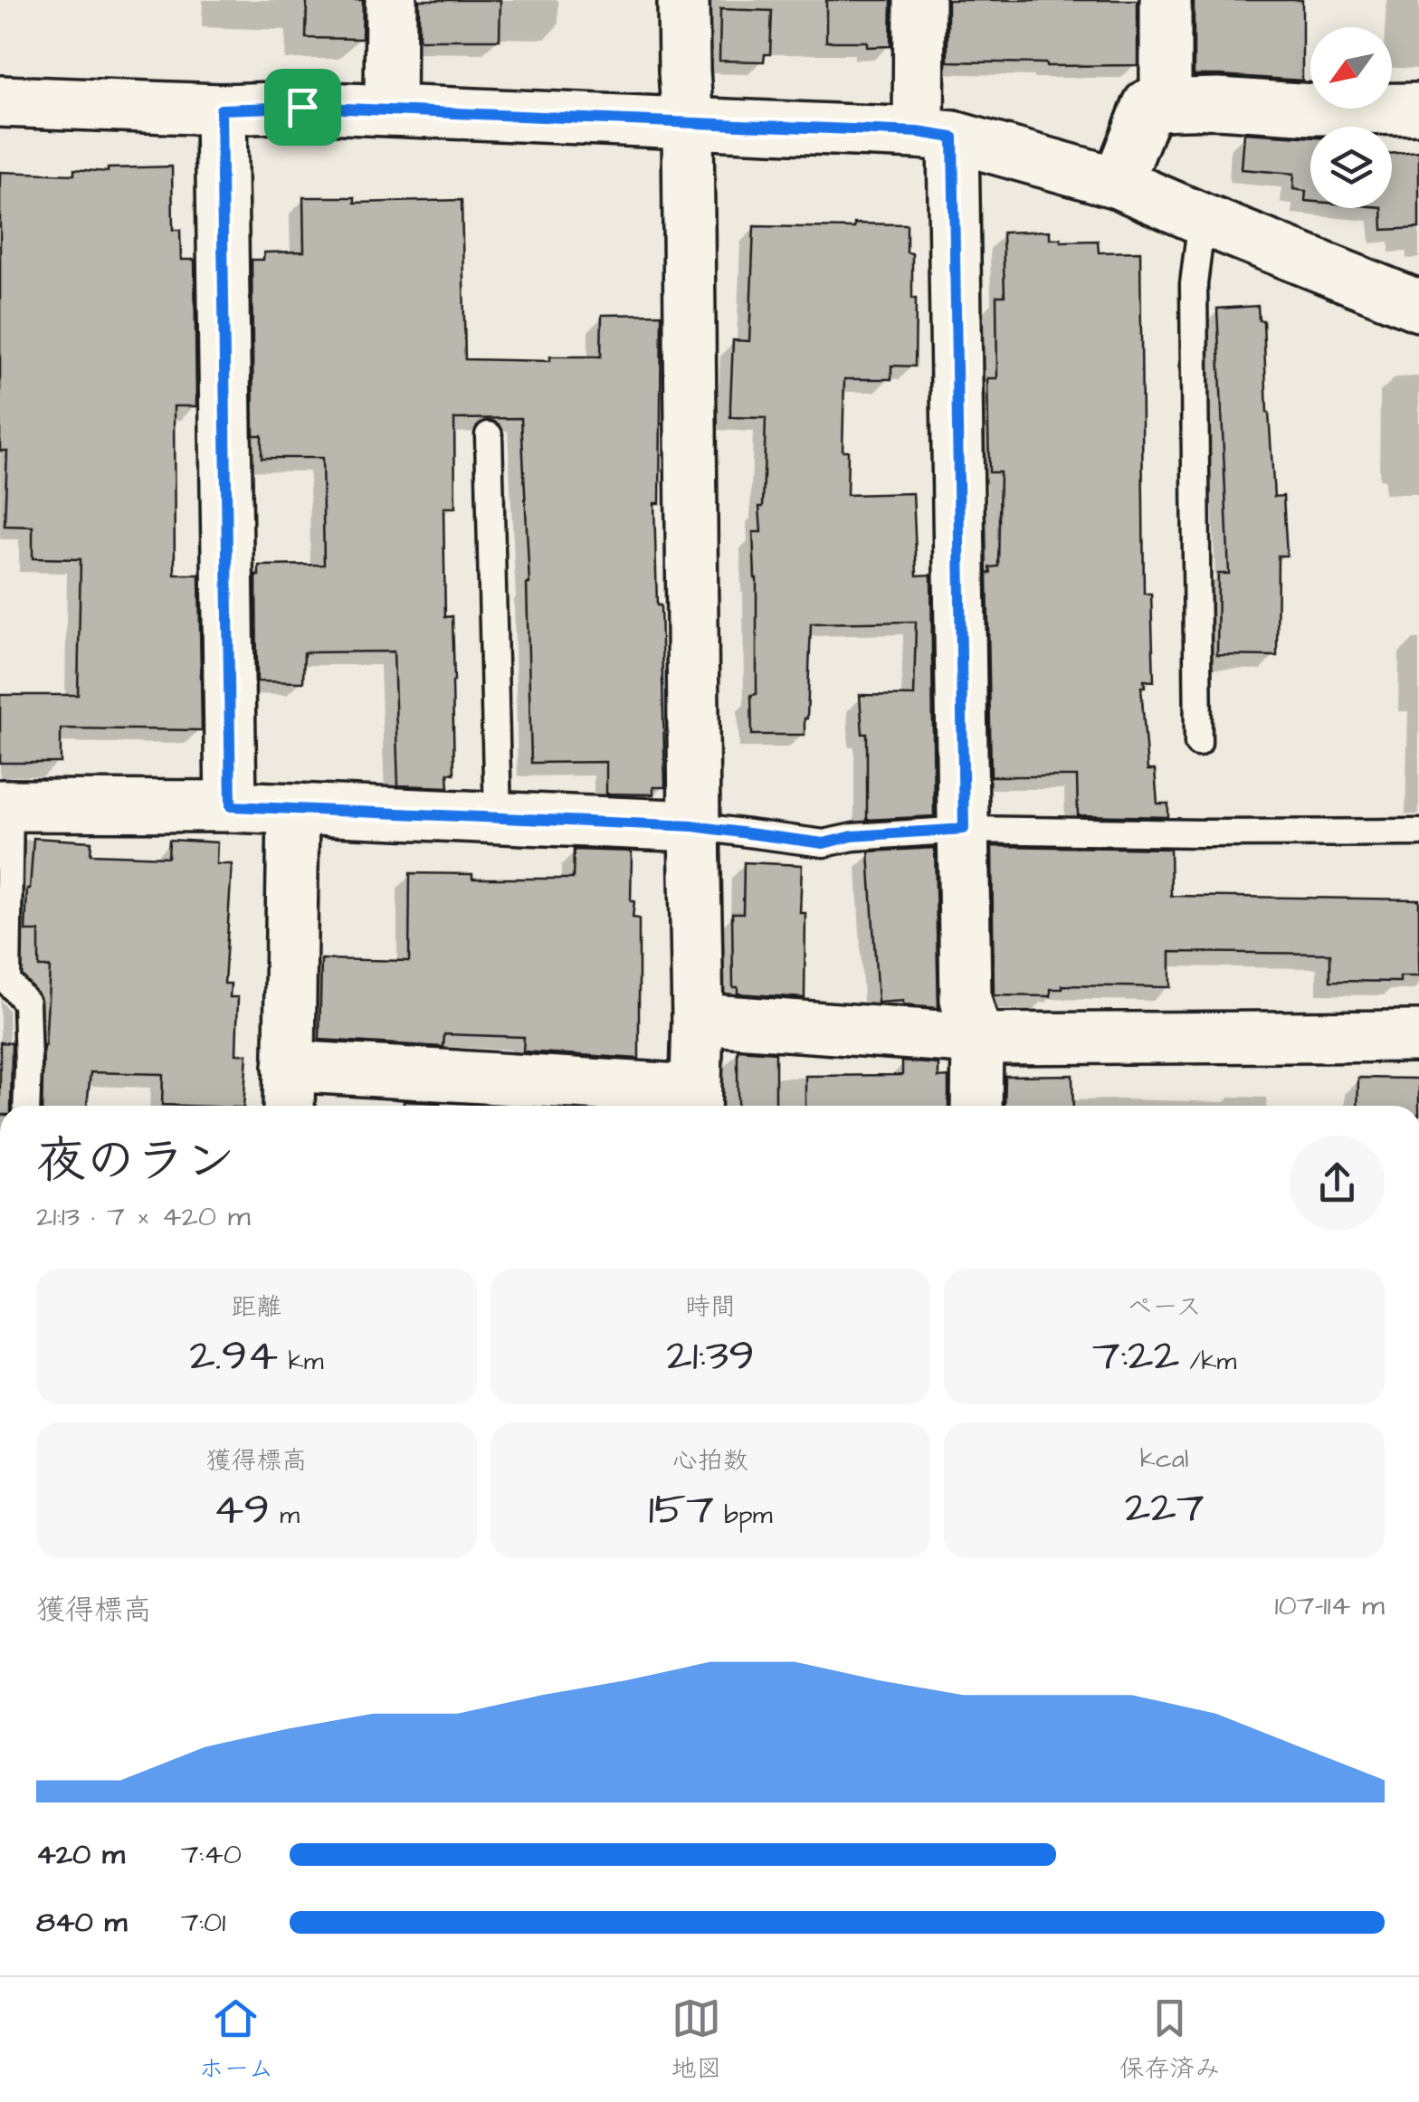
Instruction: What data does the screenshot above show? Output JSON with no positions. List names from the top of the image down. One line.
{"north":"bottom left","page":{"heading":["夜のラン","21:13 · 7 × 420 m"],"stats":[["距離","2.94 km"],["時間","21:39"],["ペース","7:22 /km"],["獲得標高","49 m"],["心拍数","157 bpm"],["kcal","227"]],"chart":["獲得標高","107–114 m"],"list":[{"name":"420 m","note":"7:40"},{"name":"840 m","note":"7:01"}],"tabs":["ホーム","地図","保存済み"]}}
